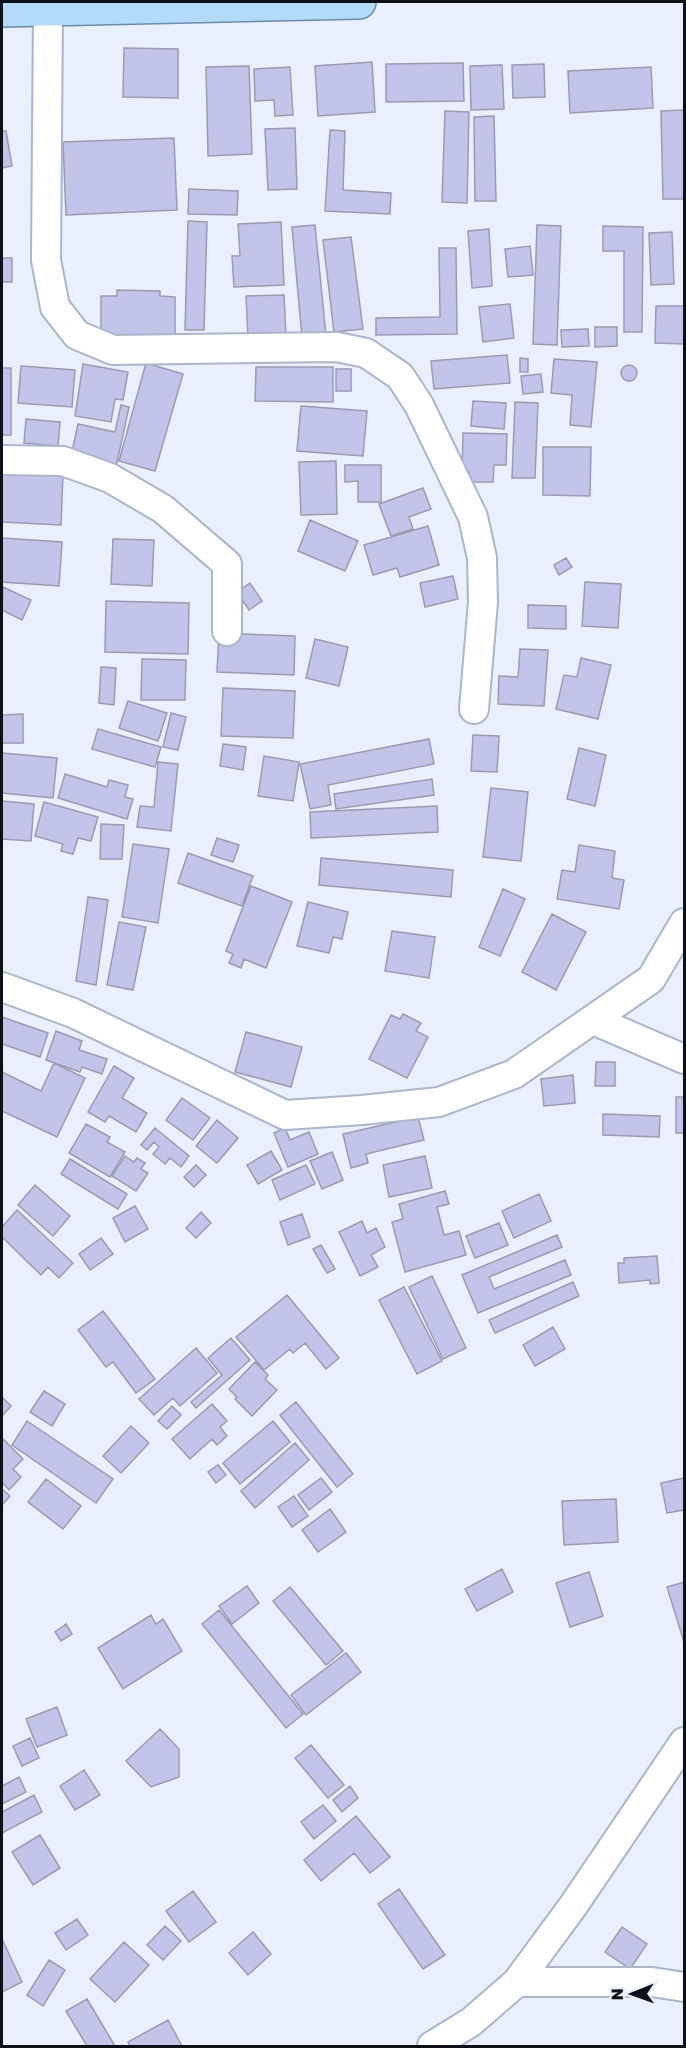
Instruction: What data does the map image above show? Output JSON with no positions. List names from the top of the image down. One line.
{"north":"left"}
